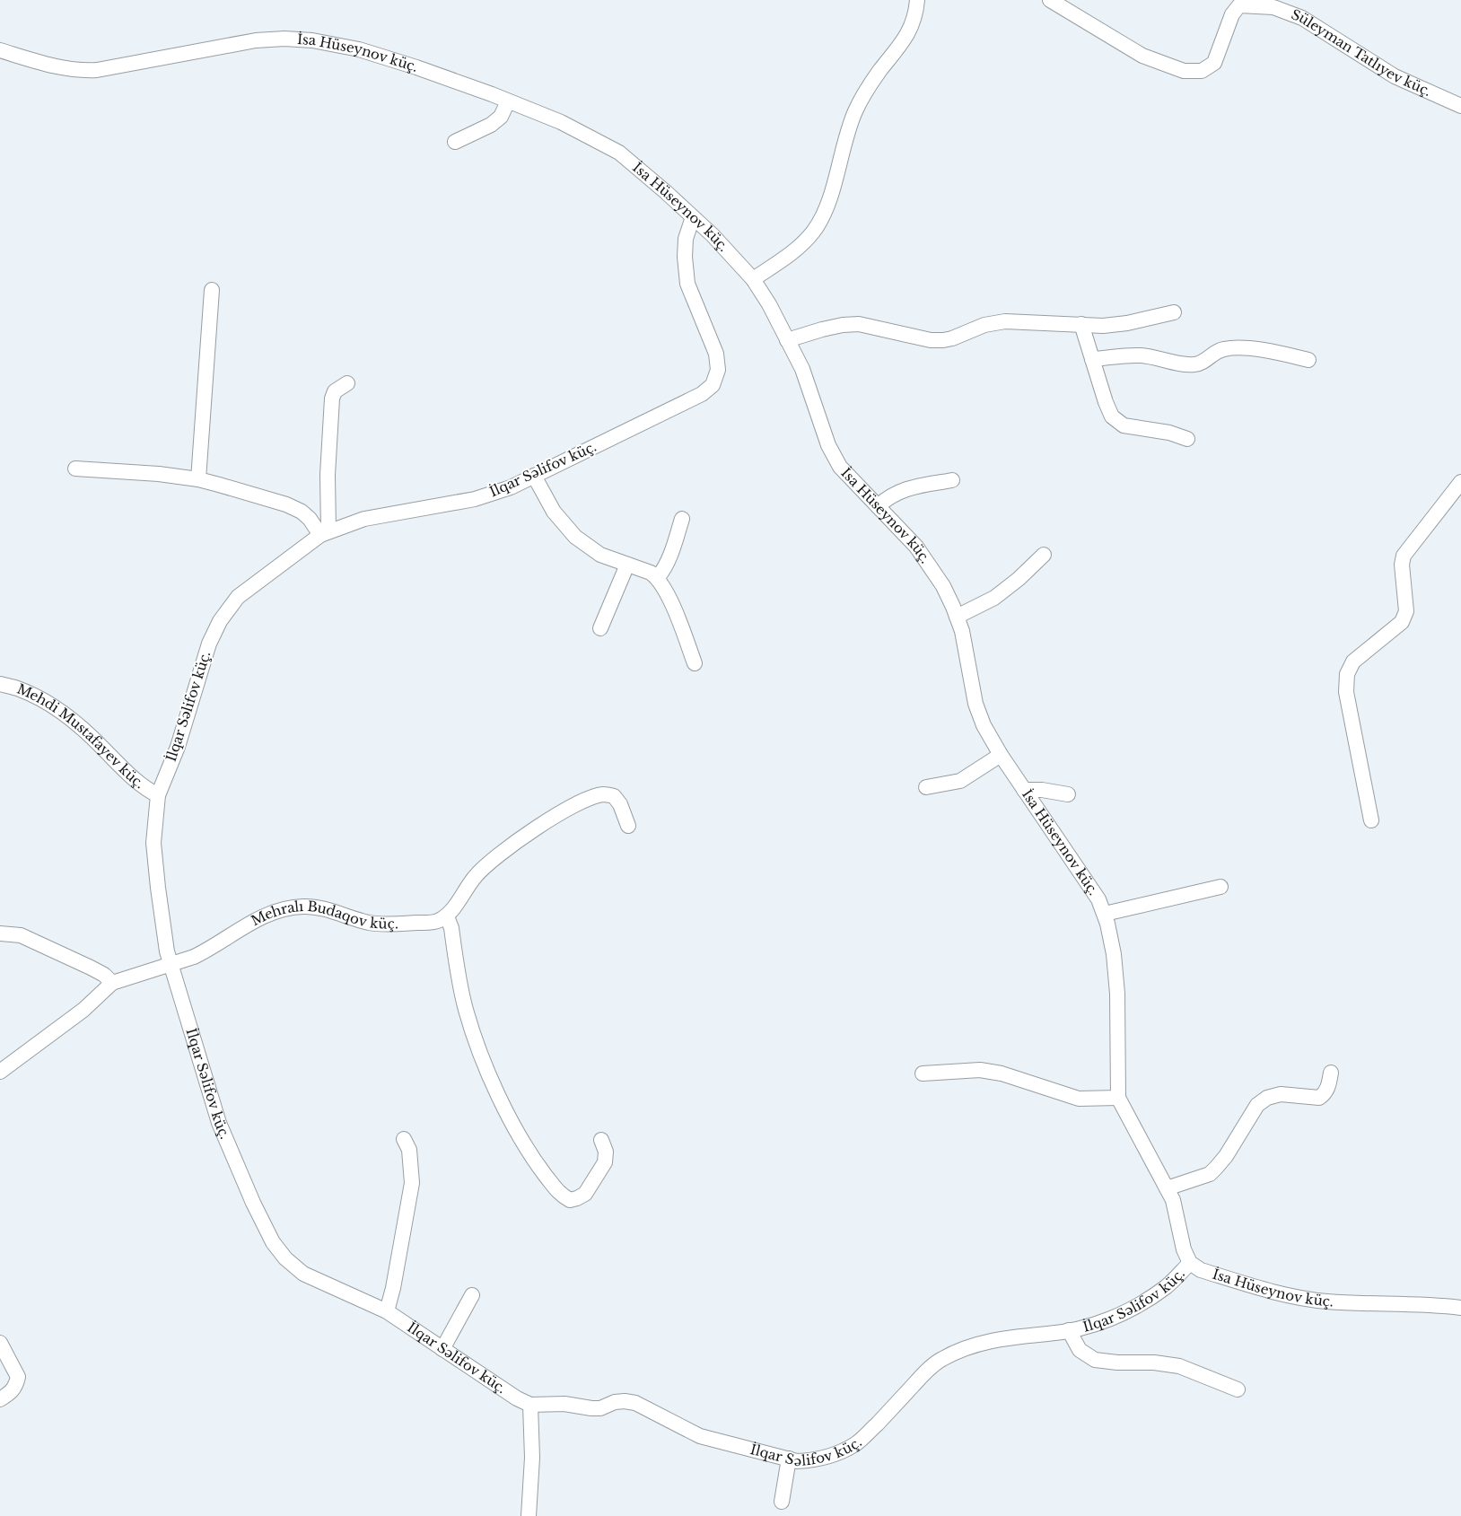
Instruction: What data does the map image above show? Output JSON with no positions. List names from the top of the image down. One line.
{"streets":{"street":["Süleyman Tatlıyev küç.","İsa Hüseynov küç.","İlqar Səlifov küç.","Mehdi Mustafayev küç.","Mehralı Budaqov küç."]},"crossings":[["İsa Hüseynov küç.","İlqar Səlifov küç."],["İlqar Səlifov küç.","Mehdi Mustafayev küç."],["İlqar Səlifov küç.","Mehralı Budaqov küç."]]}
